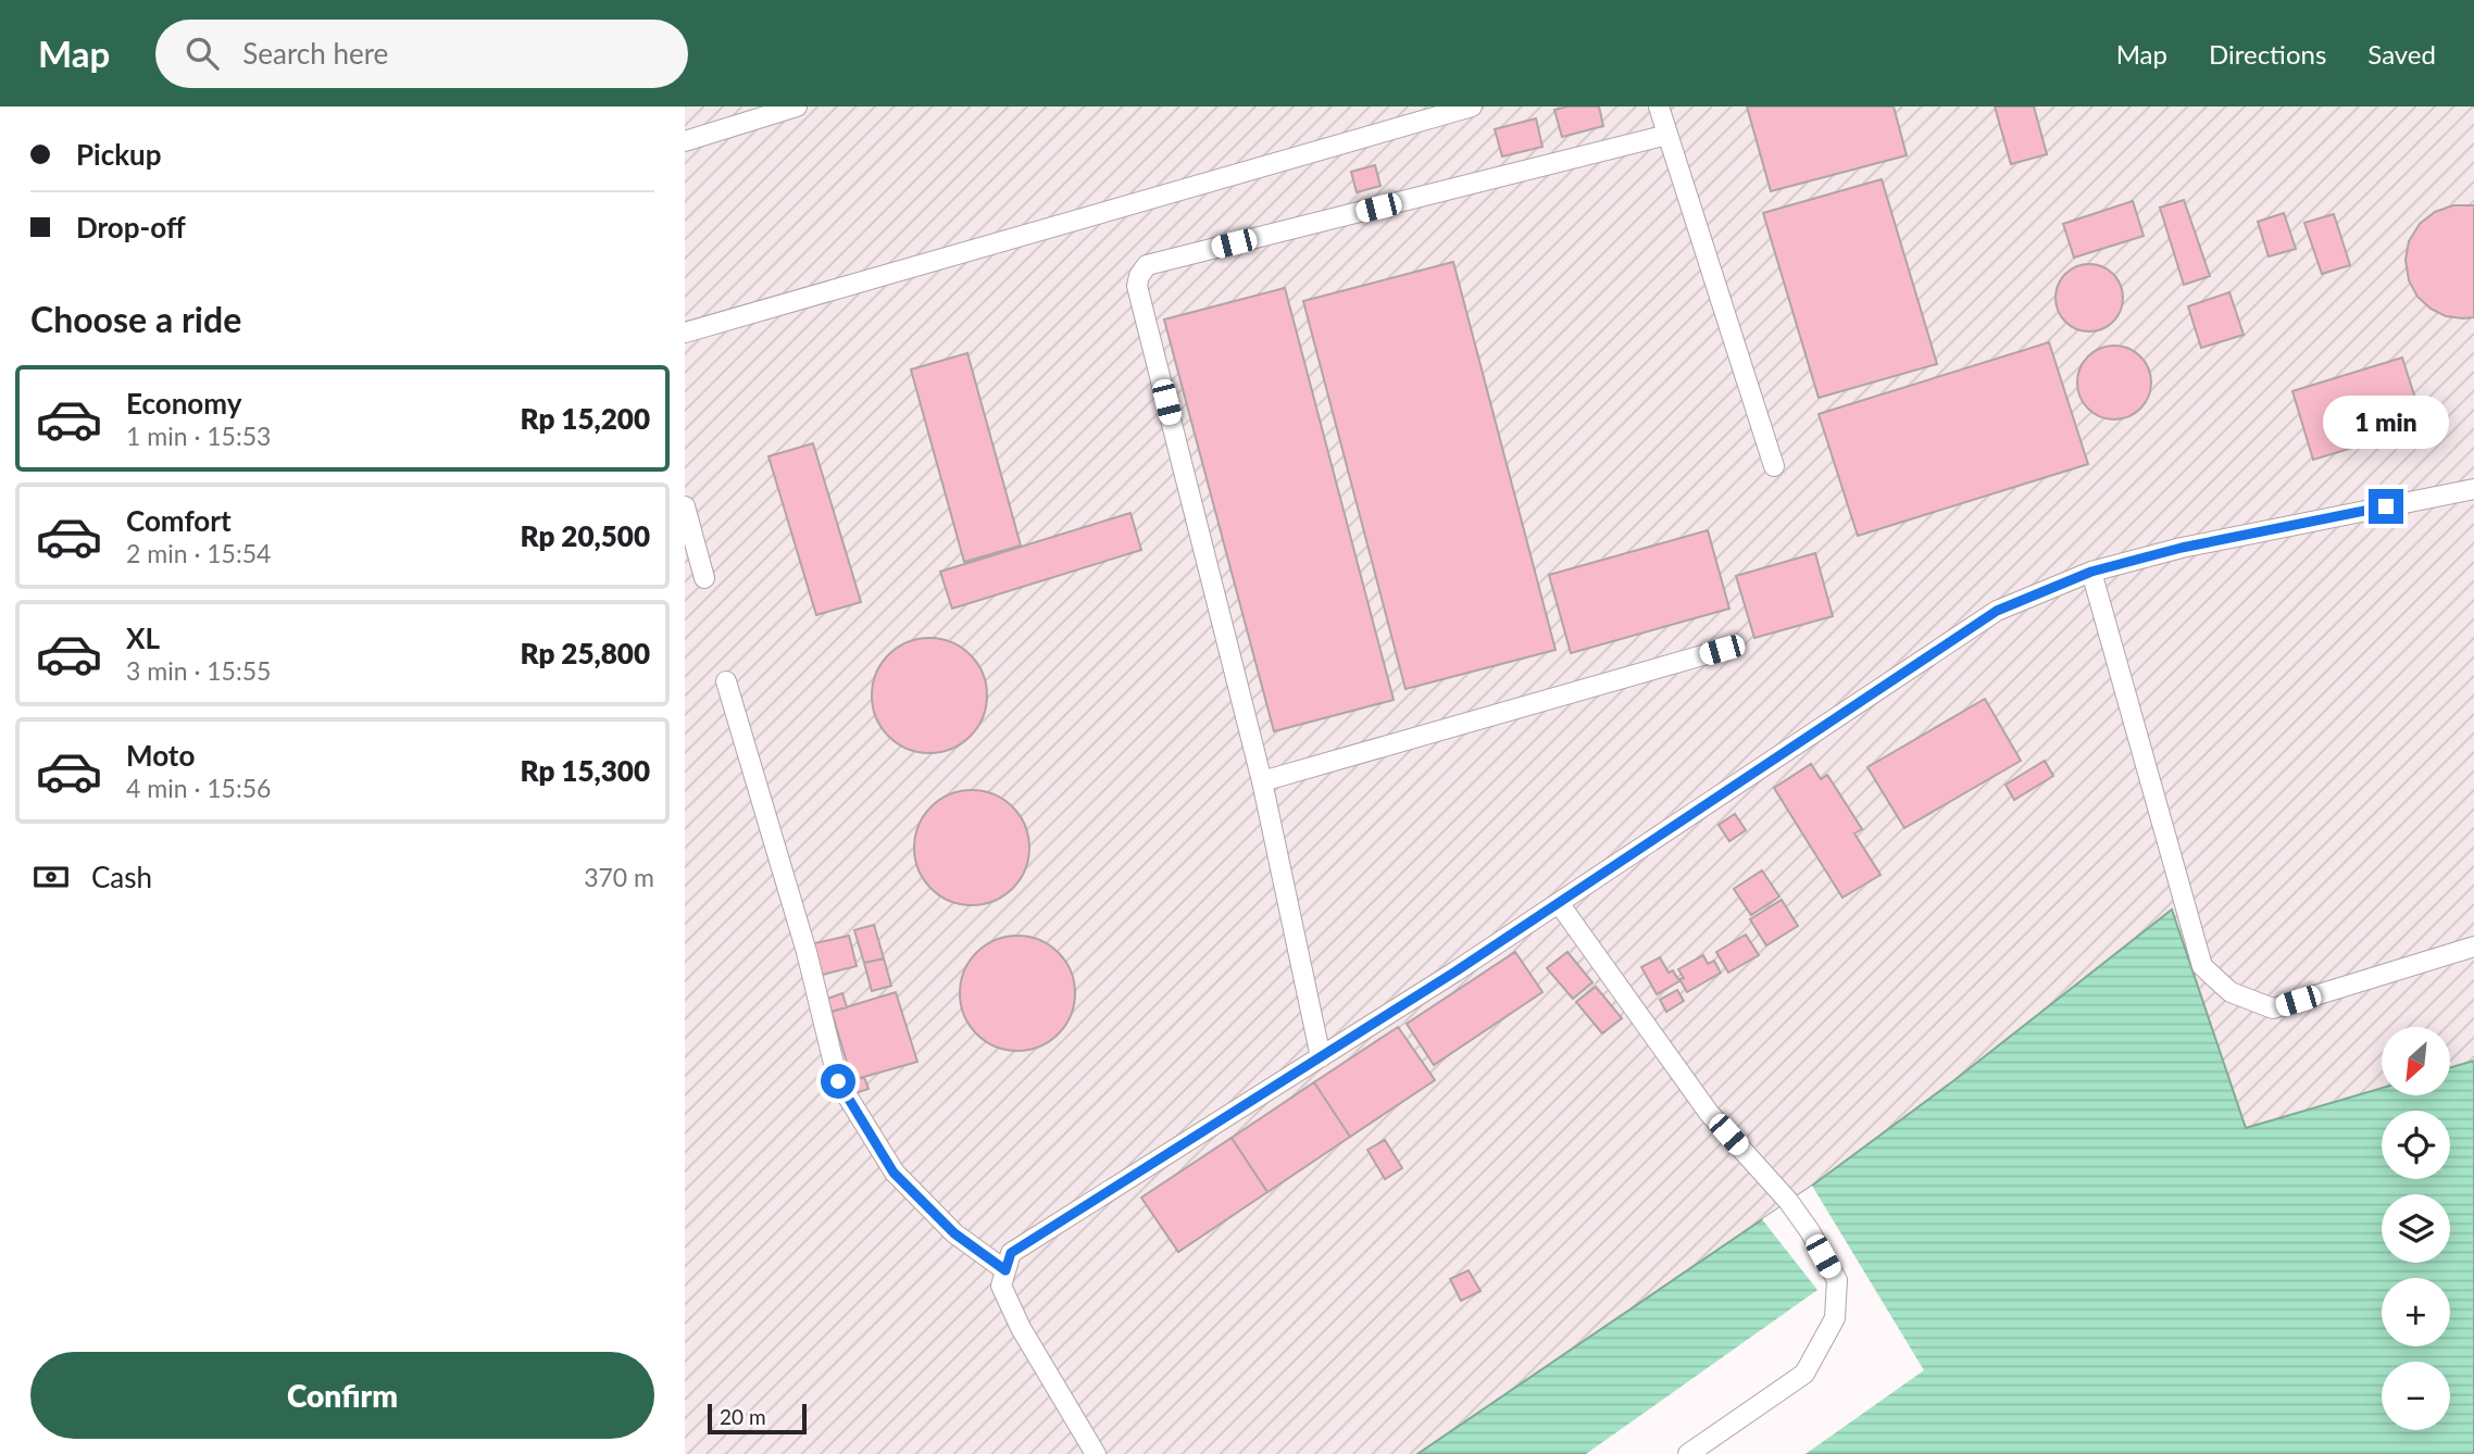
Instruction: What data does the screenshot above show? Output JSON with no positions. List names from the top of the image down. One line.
{"scale_bar":"20 m","north":"bottom left","page":{"header":"Map","search":"Search here","nav":["Map","Directions","Saved"],"banner":["Pickup","Drop-off"],"heading":"Choose a ride","list":[{"name":"Economy","note":"1 min · 15:53","value":"Rp 15,200"},{"name":"Comfort","note":"2 min · 15:54","value":"Rp 20,500"},{"name":"XL","note":"3 min · 15:55","value":"Rp 25,800"},{"name":"Moto","note":"4 min · 15:56","value":"Rp 15,300"}],"bubble":"1 min","pay":["Cash","370 m"],"map_buttons":["+","−"],"buttons":"Confirm","scale":"20 m"}}
